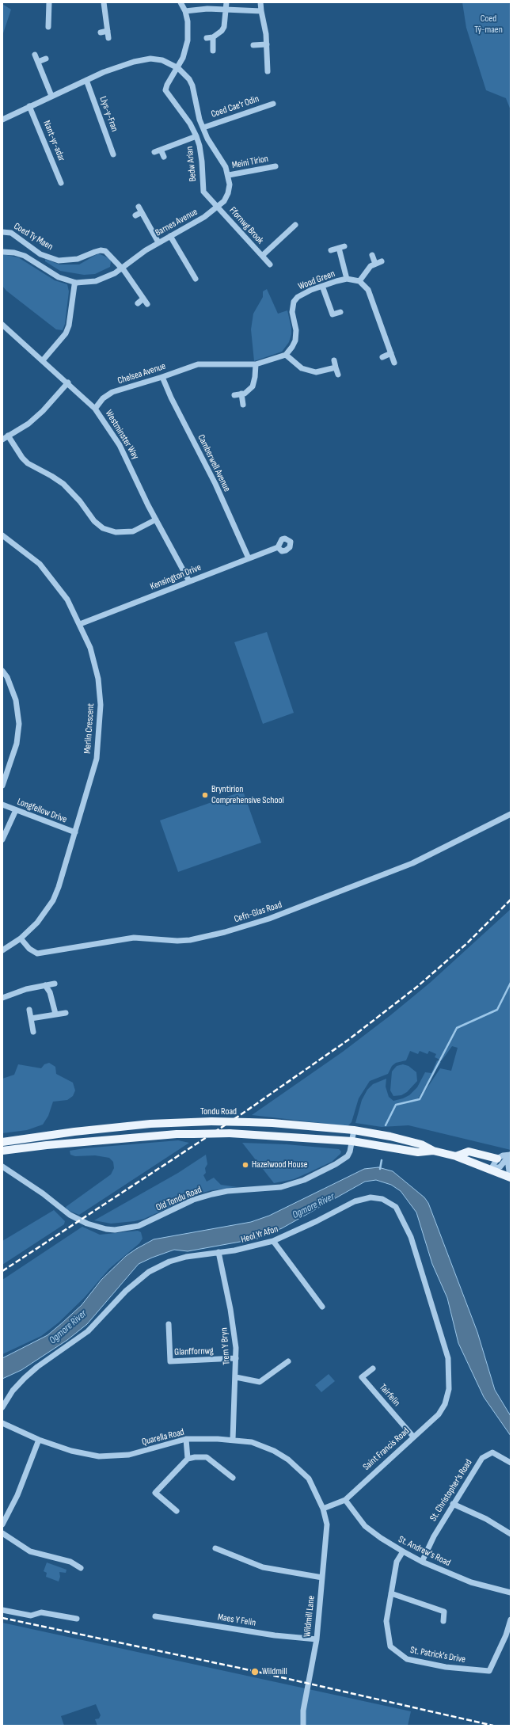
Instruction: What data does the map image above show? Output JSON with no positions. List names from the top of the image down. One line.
{"streets":{"main road":["Tondu Road"],"street":["Coed Cae'r Odin","Llys-y-Fran","Nant-yr-adar","Meini Tirion","Bedw Arian","Barnes Avenue","Ffornwg Brook","Coed Ty Maen","Wood Green","Chelsea Avenue","Westminster Way","Camberwell Avenue","Kensington Drive","Merlin Crescent","Longfellow Drive","Cefn-Glas Road","Old Tondu Road","Heol Yr Afon","Trem Y Bryn","Glanffornwg","Tairfelin","Quarella Road","Saint Francis Road","St. Christopher's Road","St. Andrew's Road","Wildmill Lane","Maes Y Felin","St. Patrick's Drive"]},"crossings":[["Meini Tirion","Barnes Avenue"],["Bedw Arian","Barnes Avenue"],["Bedw Arian","Ffornwg Brook"],["Barnes Avenue","Ffornwg Brook"],["Barnes Avenue","Coed Ty Maen"],["Chelsea Avenue","Westminster Way"],["Chelsea Avenue","Camberwell Avenue"],["Westminster Way","Kensington Drive"],["Camberwell Avenue","Kensington Drive"],["Kensington Drive","Merlin Crescent"],["Merlin Crescent","Longfellow Drive"],["Merlin Crescent","Cefn-Glas Road"],["Tondu Road","Old Tondu Road"],["Heol Yr Afon","Trem Y Bryn"],["Heol Yr Afon","Saint Francis Road"],["Trem Y Bryn","Glanffornwg"],["Trem Y Bryn","Quarella Road"],["Tairfelin","Saint Francis Road"],["Quarella Road","Saint Francis Road"],["Quarella Road","Wildmill Lane"],["Saint Francis Road","St. Andrew's Road"],["Saint Francis Road","Wildmill Lane"],["St. Christopher's Road","St. Andrew's Road"],["St. Andrew's Road","St. Patrick's Drive"],["Wildmill Lane","Maes Y Felin"]],"water":["Ogmore River"],"parks":["Coed Tŷ-maen"],"places":["Bryntirion Comprehensive School","Hazelwood House","Wildmill"]}
